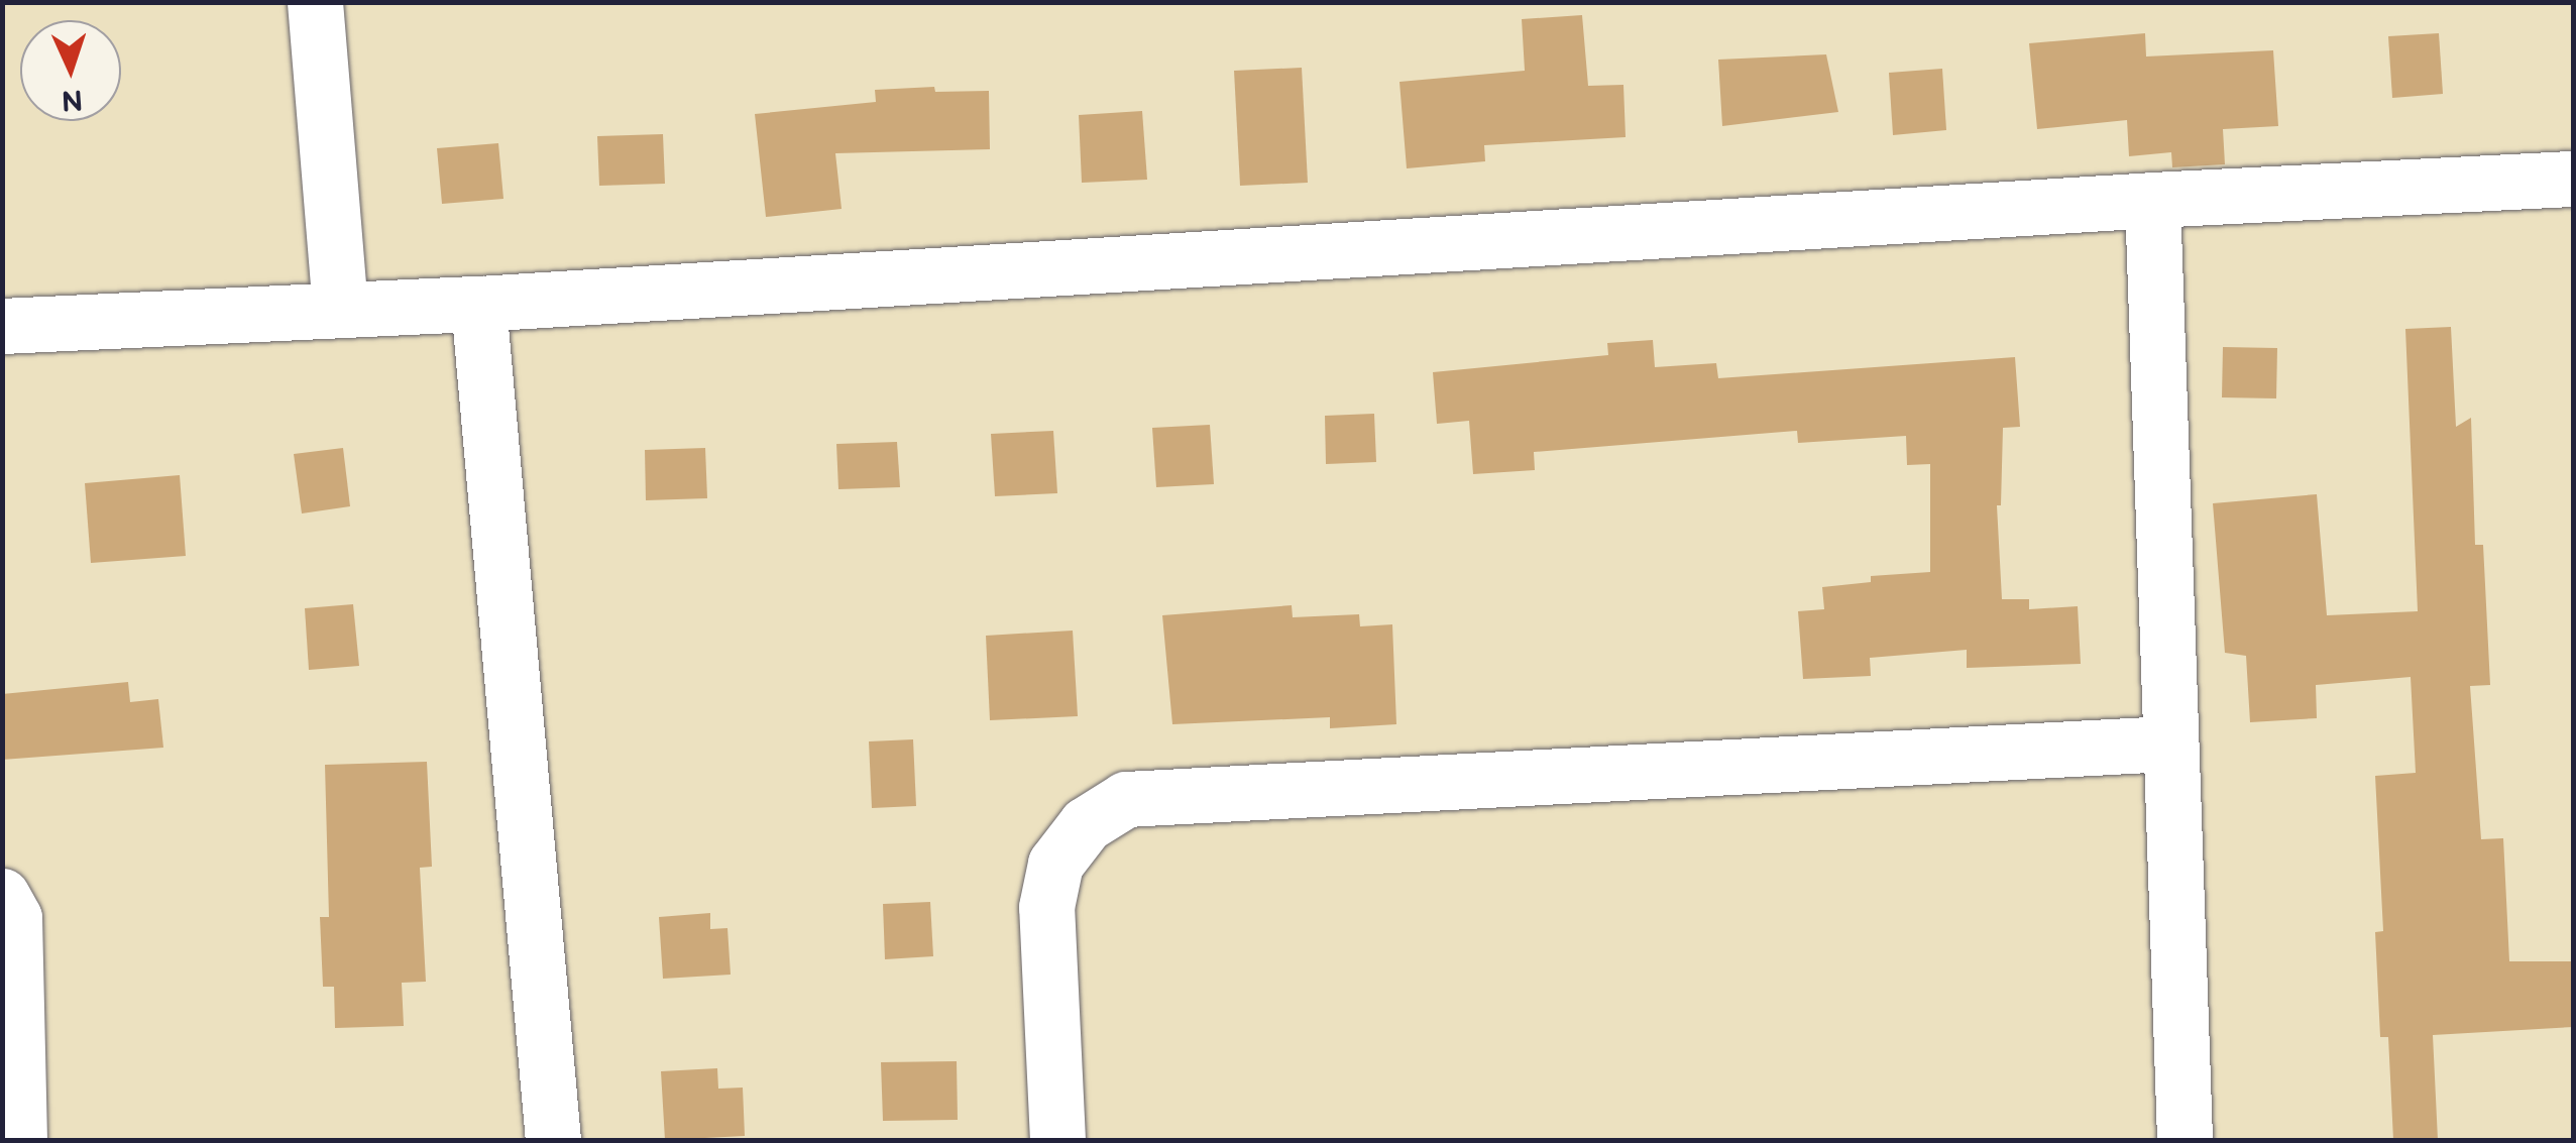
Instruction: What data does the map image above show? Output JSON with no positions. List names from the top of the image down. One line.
{"north":"bottom"}
